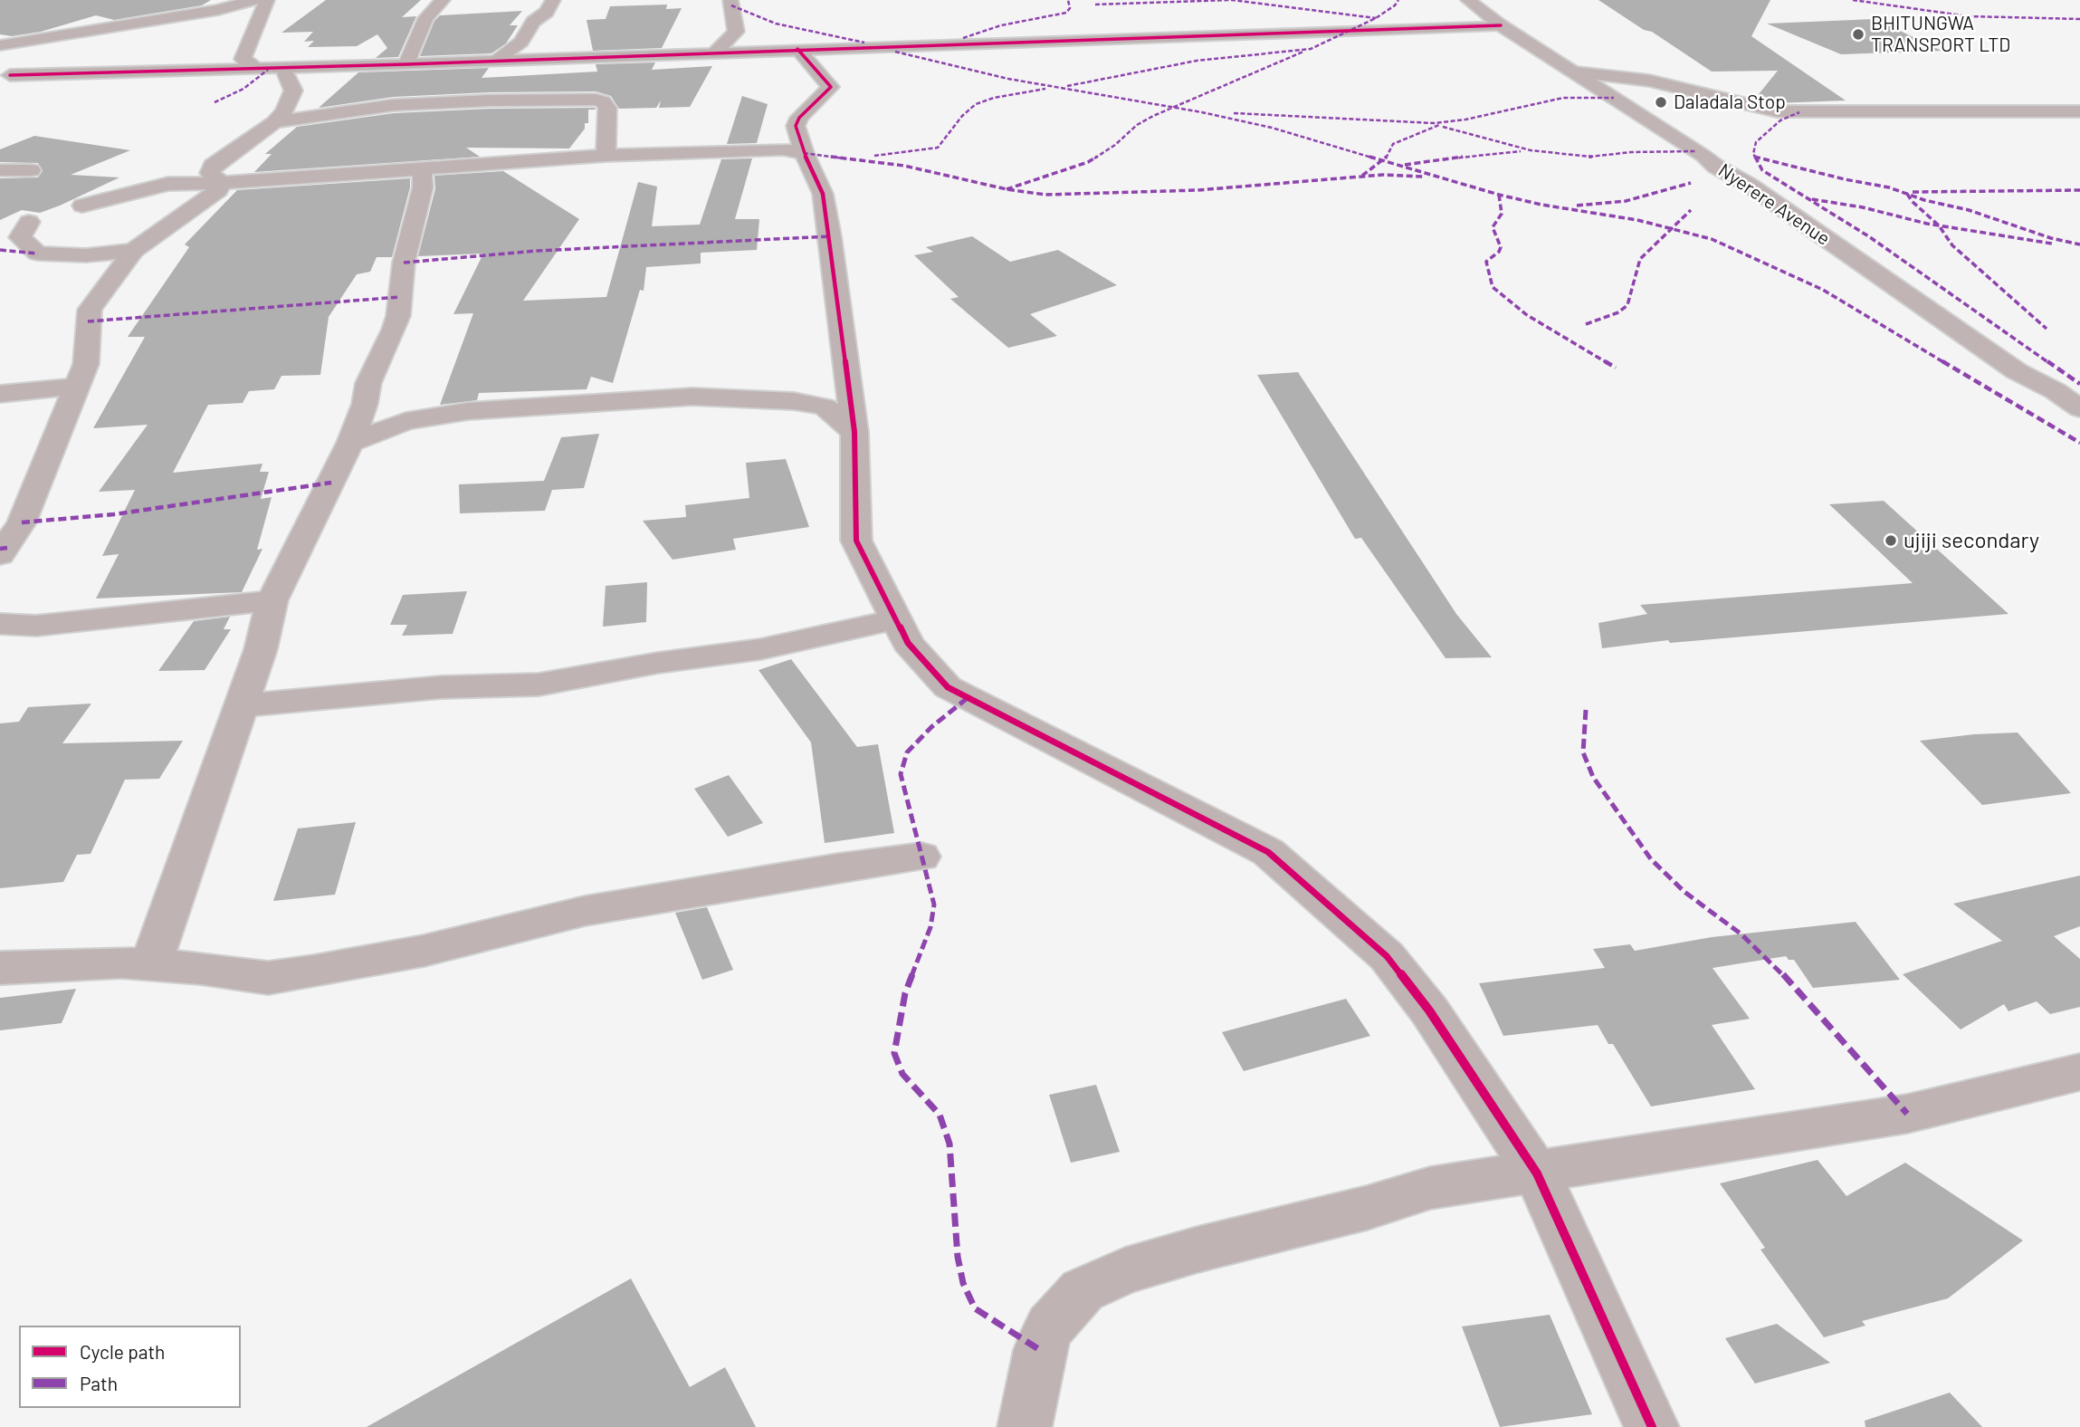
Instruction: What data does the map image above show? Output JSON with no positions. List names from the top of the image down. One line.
{"streets":{"main road":["Nyerere Avenue"]},"places":["BHITUNGWA TRANSPORT LTD","Daladala Stop","ujiji secondary"],"legend":["Cycle path","Path"]}
